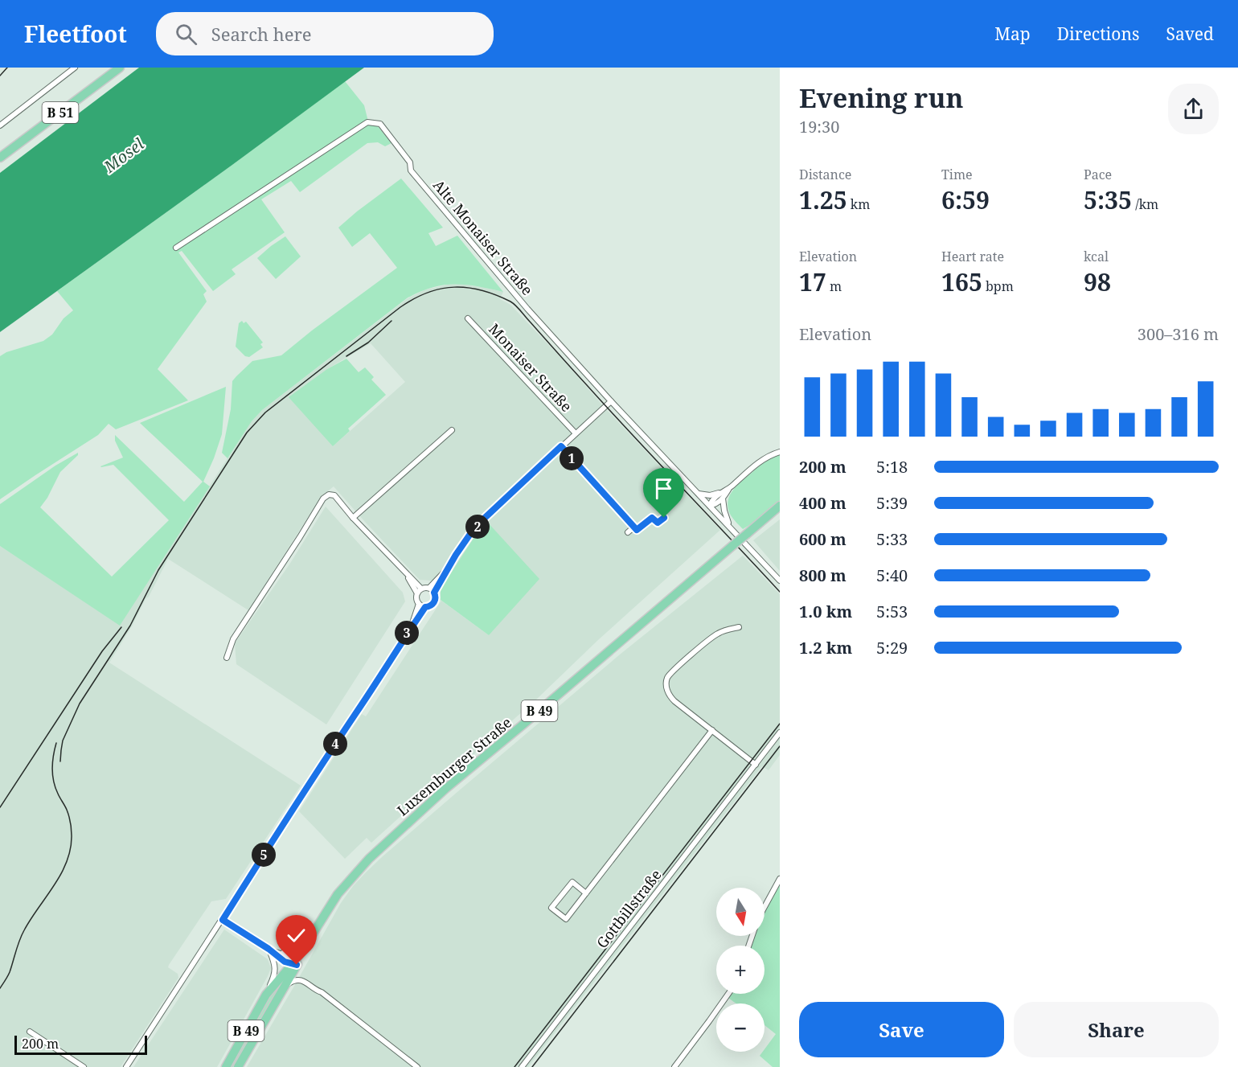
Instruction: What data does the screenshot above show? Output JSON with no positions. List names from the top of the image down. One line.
{"streets":{"main road":["B 51","B 49","Luxemburger Straße"],"street":["Alte Monaiser Straße","Monaiser Straße","Gottbillstraße"]},"crossings":[["Alte Monaiser Straße","B 49"],["Alte Monaiser Straße","Luxemburger Straße"],["B 49","Luxemburger Straße"]],"water":["Mosel"],"scale_bar":"200 m","north":"bottom","page":{"header":"Fleetfoot","search":"Search here","nav":["Map","Directions","Saved"],"heading":["Evening run","19:30"],"stats":[["Distance","1.25 km"],["Time","6:59"],["Pace","5:35 /km"],["Elevation","17 m"],["Heart rate","165 bpm"],["kcal","98"]],"chart":["Elevation","300–316 m"],"pins":["1","2","3","4","5"],"list":[{"name":"200 m","note":"5:18"},{"name":"400 m","note":"5:39"},{"name":"600 m","note":"5:33"},{"name":"800 m","note":"5:40"},{"name":"1.0 km","note":"5:53"},{"name":"1.2 km","note":"5:29"}],"map_buttons":["+","−"],"buttons":["Save","Share"],"scale":"200 m"}}
